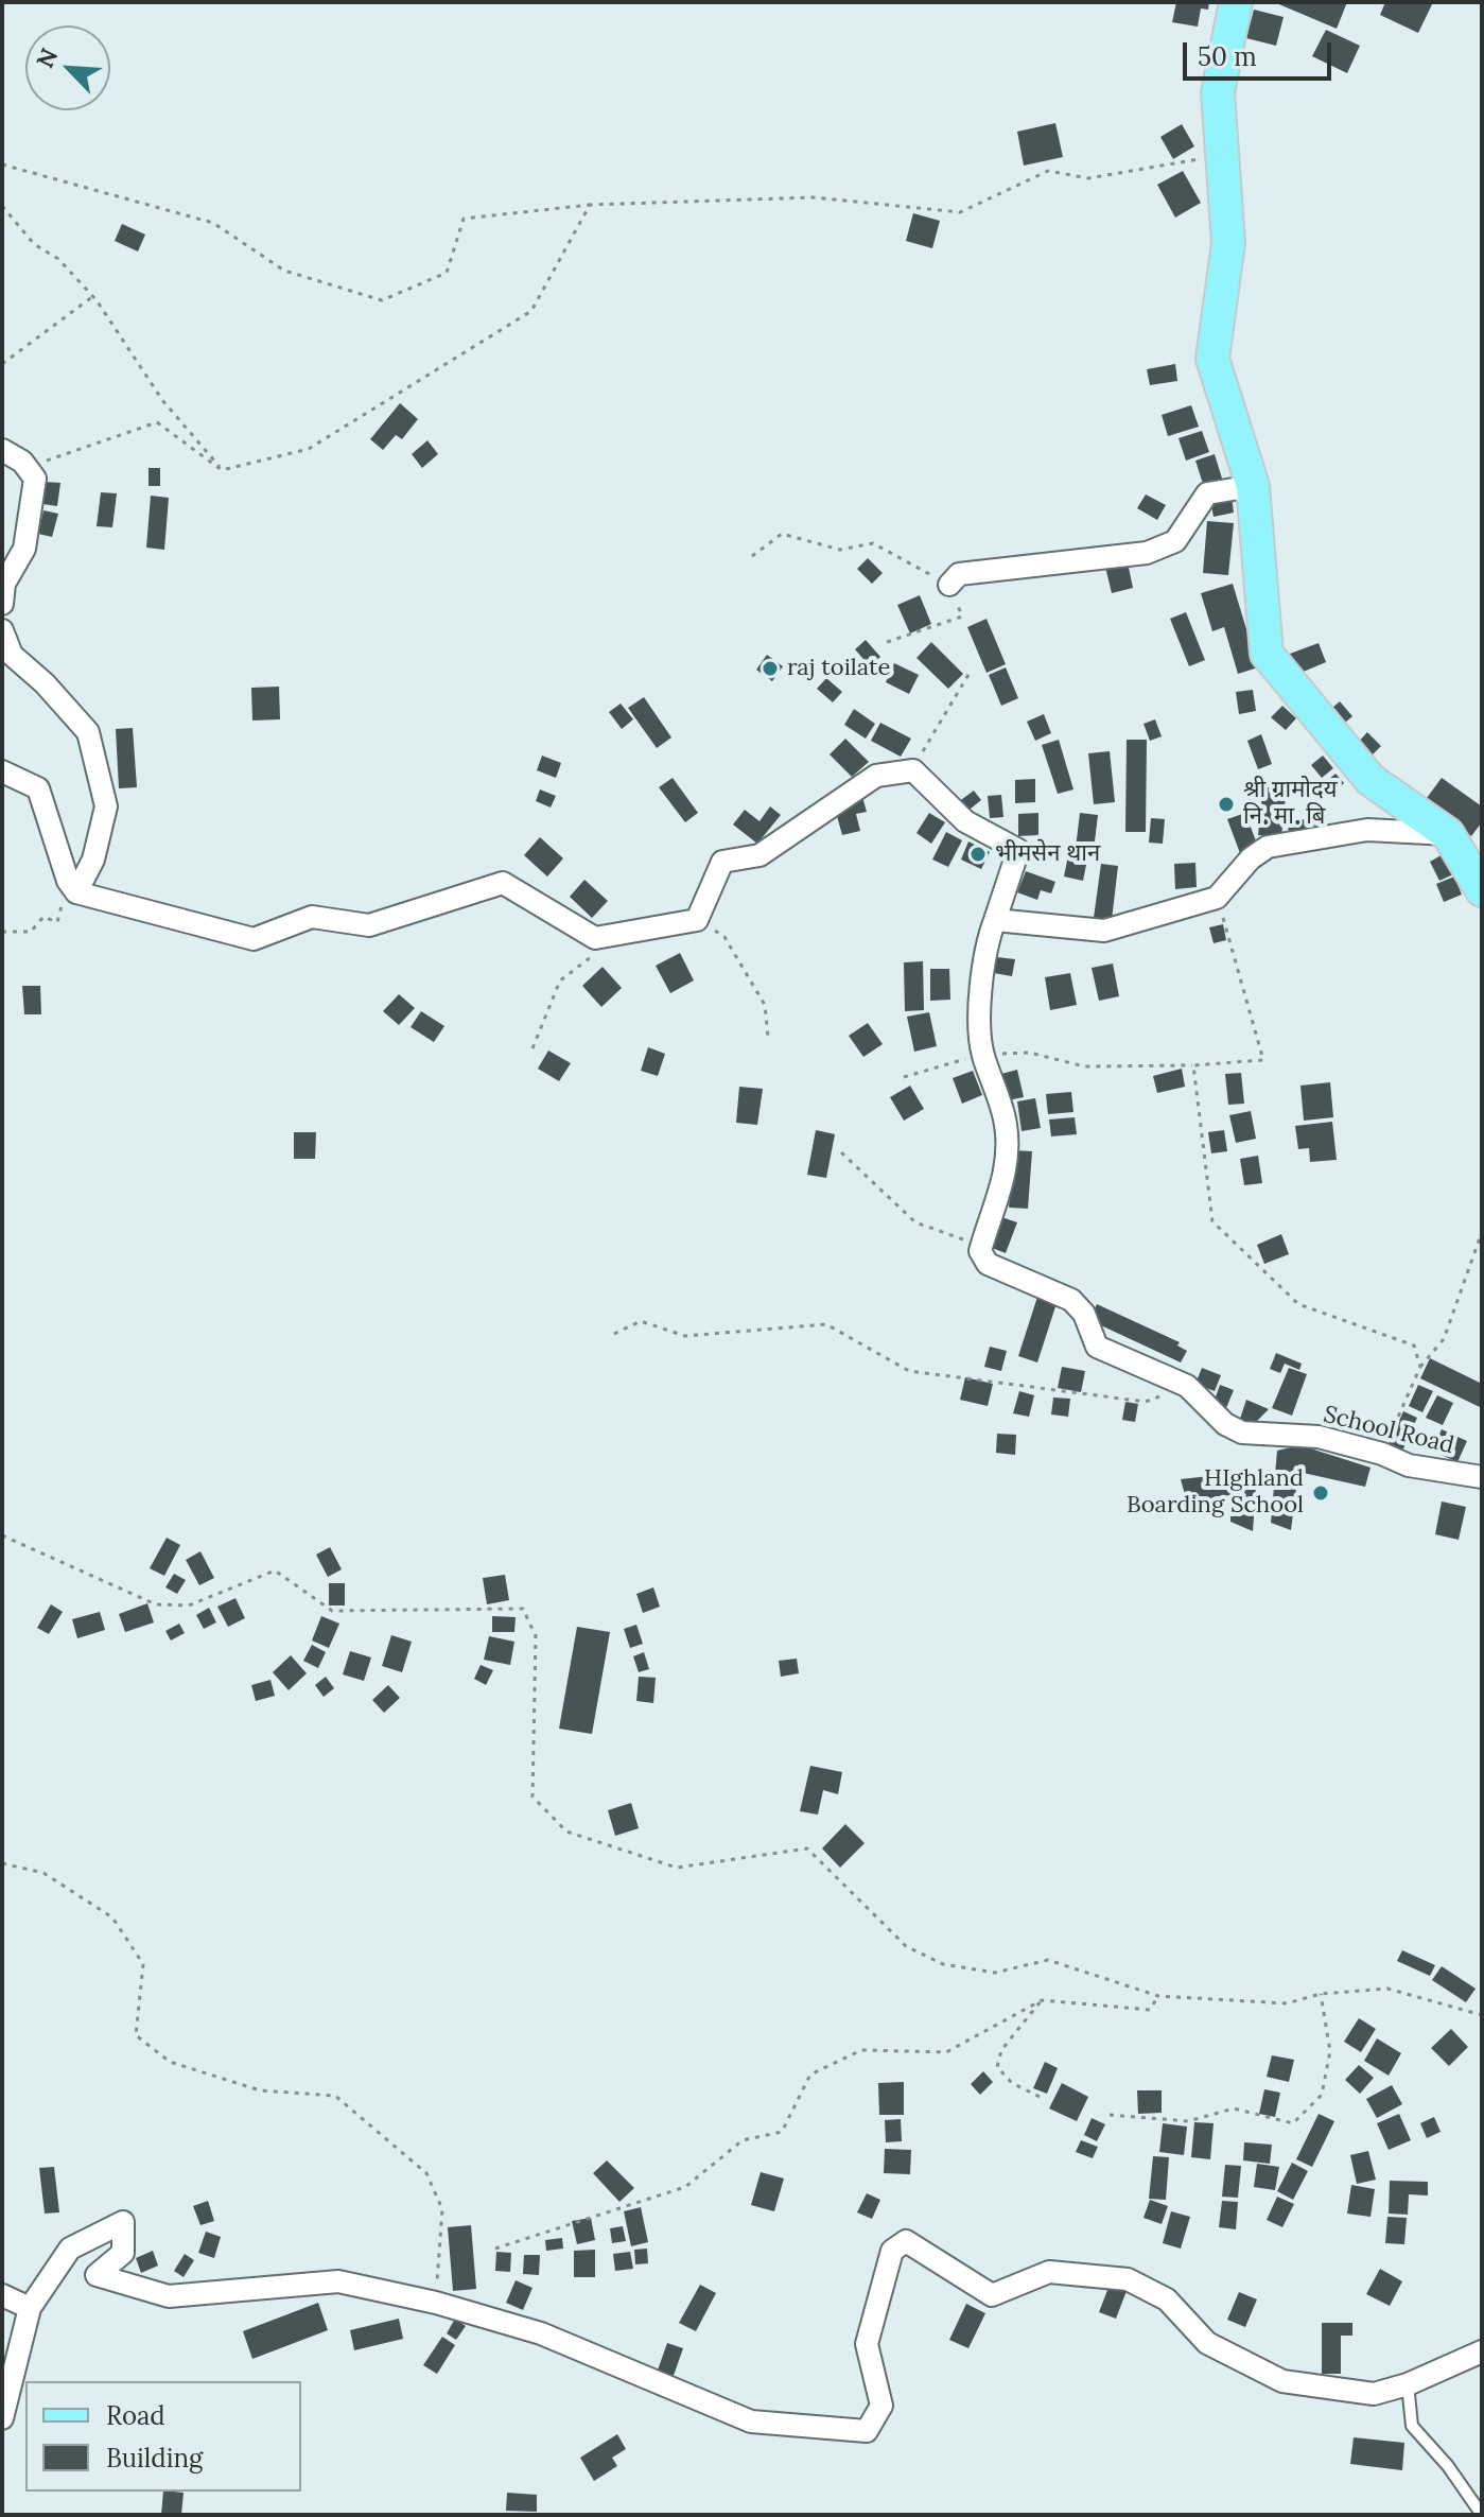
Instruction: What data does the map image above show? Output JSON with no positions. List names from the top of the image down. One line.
{"streets":{"street":["School Road"]},"places":["raj toilate","श्री ग्रामोदय नि. मा. बि","भीमसेन थान","HIghland Boarding School"],"legend":["Road","Building"],"scale_bar":"50 m","north":"top left"}
